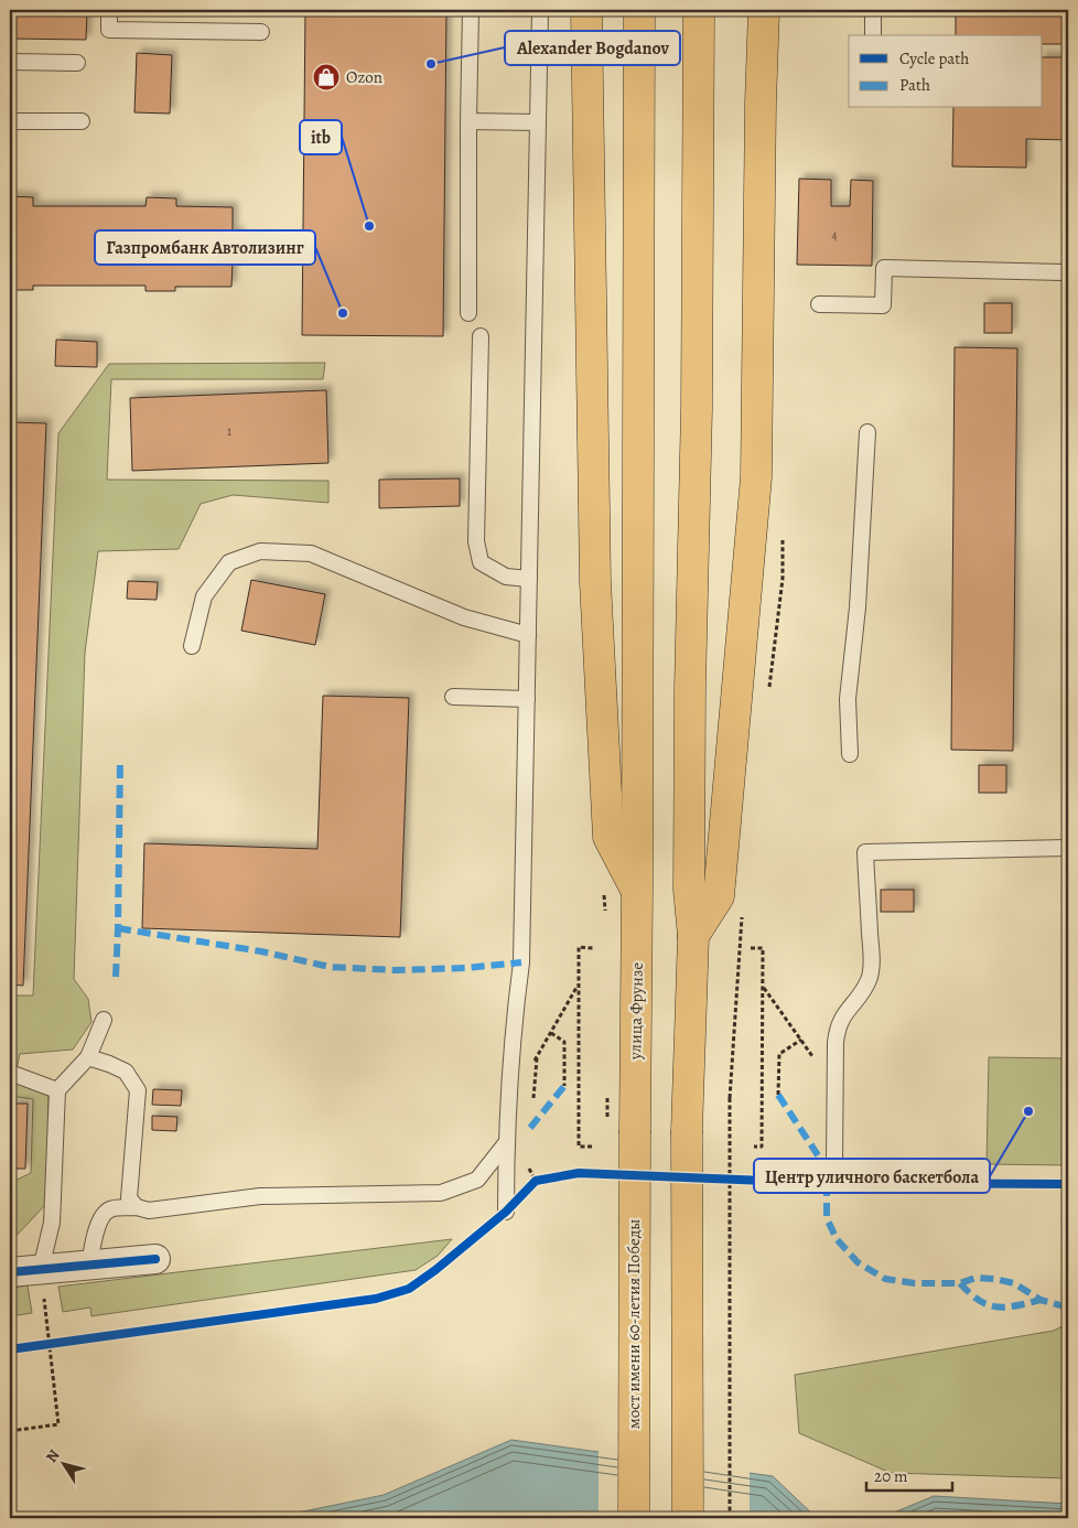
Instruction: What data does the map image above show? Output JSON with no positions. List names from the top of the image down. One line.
{"streets":{"main road":["улица Фрунзе","мост имени 60-летия Победы"]},"crossings":[["улица Фрунзе","мост имени 60-летия Победы"]],"places":{"other":["Alexander Bogdanov","itb","Газпромбанк Автолизинг","Центр уличного баскетбола"],"shop":["Ozon"]},"house_numbers":["4","1"],"legend":["Cycle path","Path"],"scale_bar":"20 m","north":"top left"}
